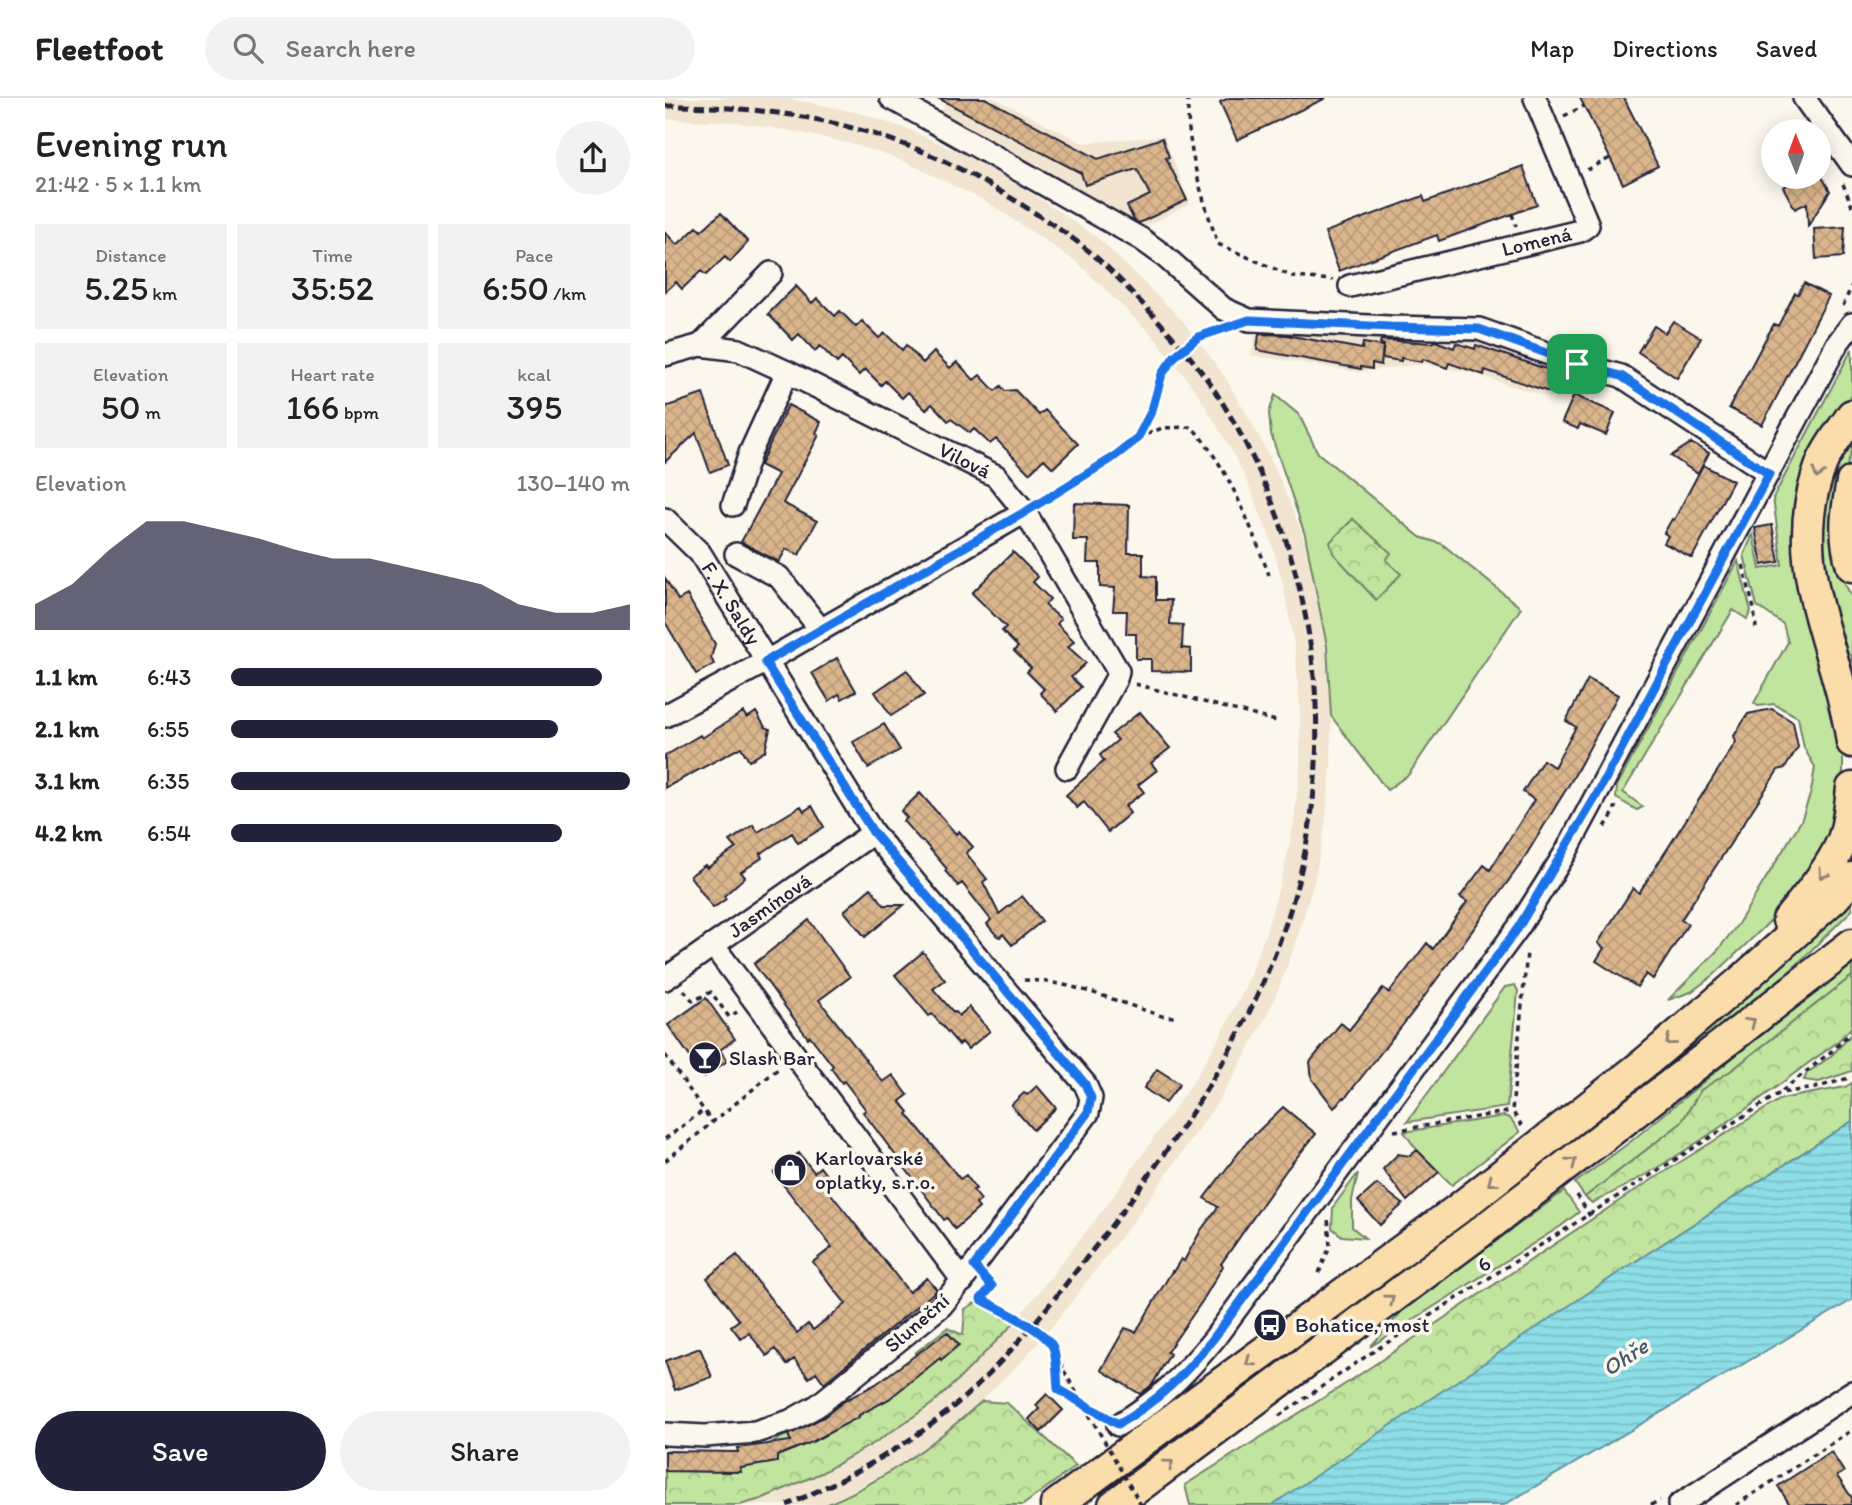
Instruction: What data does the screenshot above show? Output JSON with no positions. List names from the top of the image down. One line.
{"streets":{"highway":["6"],"street":["Lomená","Vilová","F. X. Šaldy","Jasmínová","Sluneční"]},"crossings":[["F. X. Šaldy","Jasmínová"],["F. X. Šaldy","Sluneční"]],"water":["Ohře"],"places":{"bar":["Slash Bar"],"shop":["Karlovarské oplatky, s.r.o."],"bus stop":["Bohatice, most"]},"north":"top","page":{"header":"Fleetfoot","search":"Search here","nav":["Map","Directions","Saved"],"heading":["Evening run","21:42 · 5 × 1.1 km"],"stats":[["Distance","5.25 km"],["Time","35:52"],["Pace","6:50 /km"],["Elevation","50 m"],["Heart rate","166 bpm"],["kcal","395"]],"chart":["Elevation","130–140 m"],"list":[{"name":"1.1 km","note":"6:43"},{"name":"2.1 km","note":"6:55"},{"name":"3.1 km","note":"6:35"},{"name":"4.2 km","note":"6:54"}],"buttons":["Save","Share"]}}
